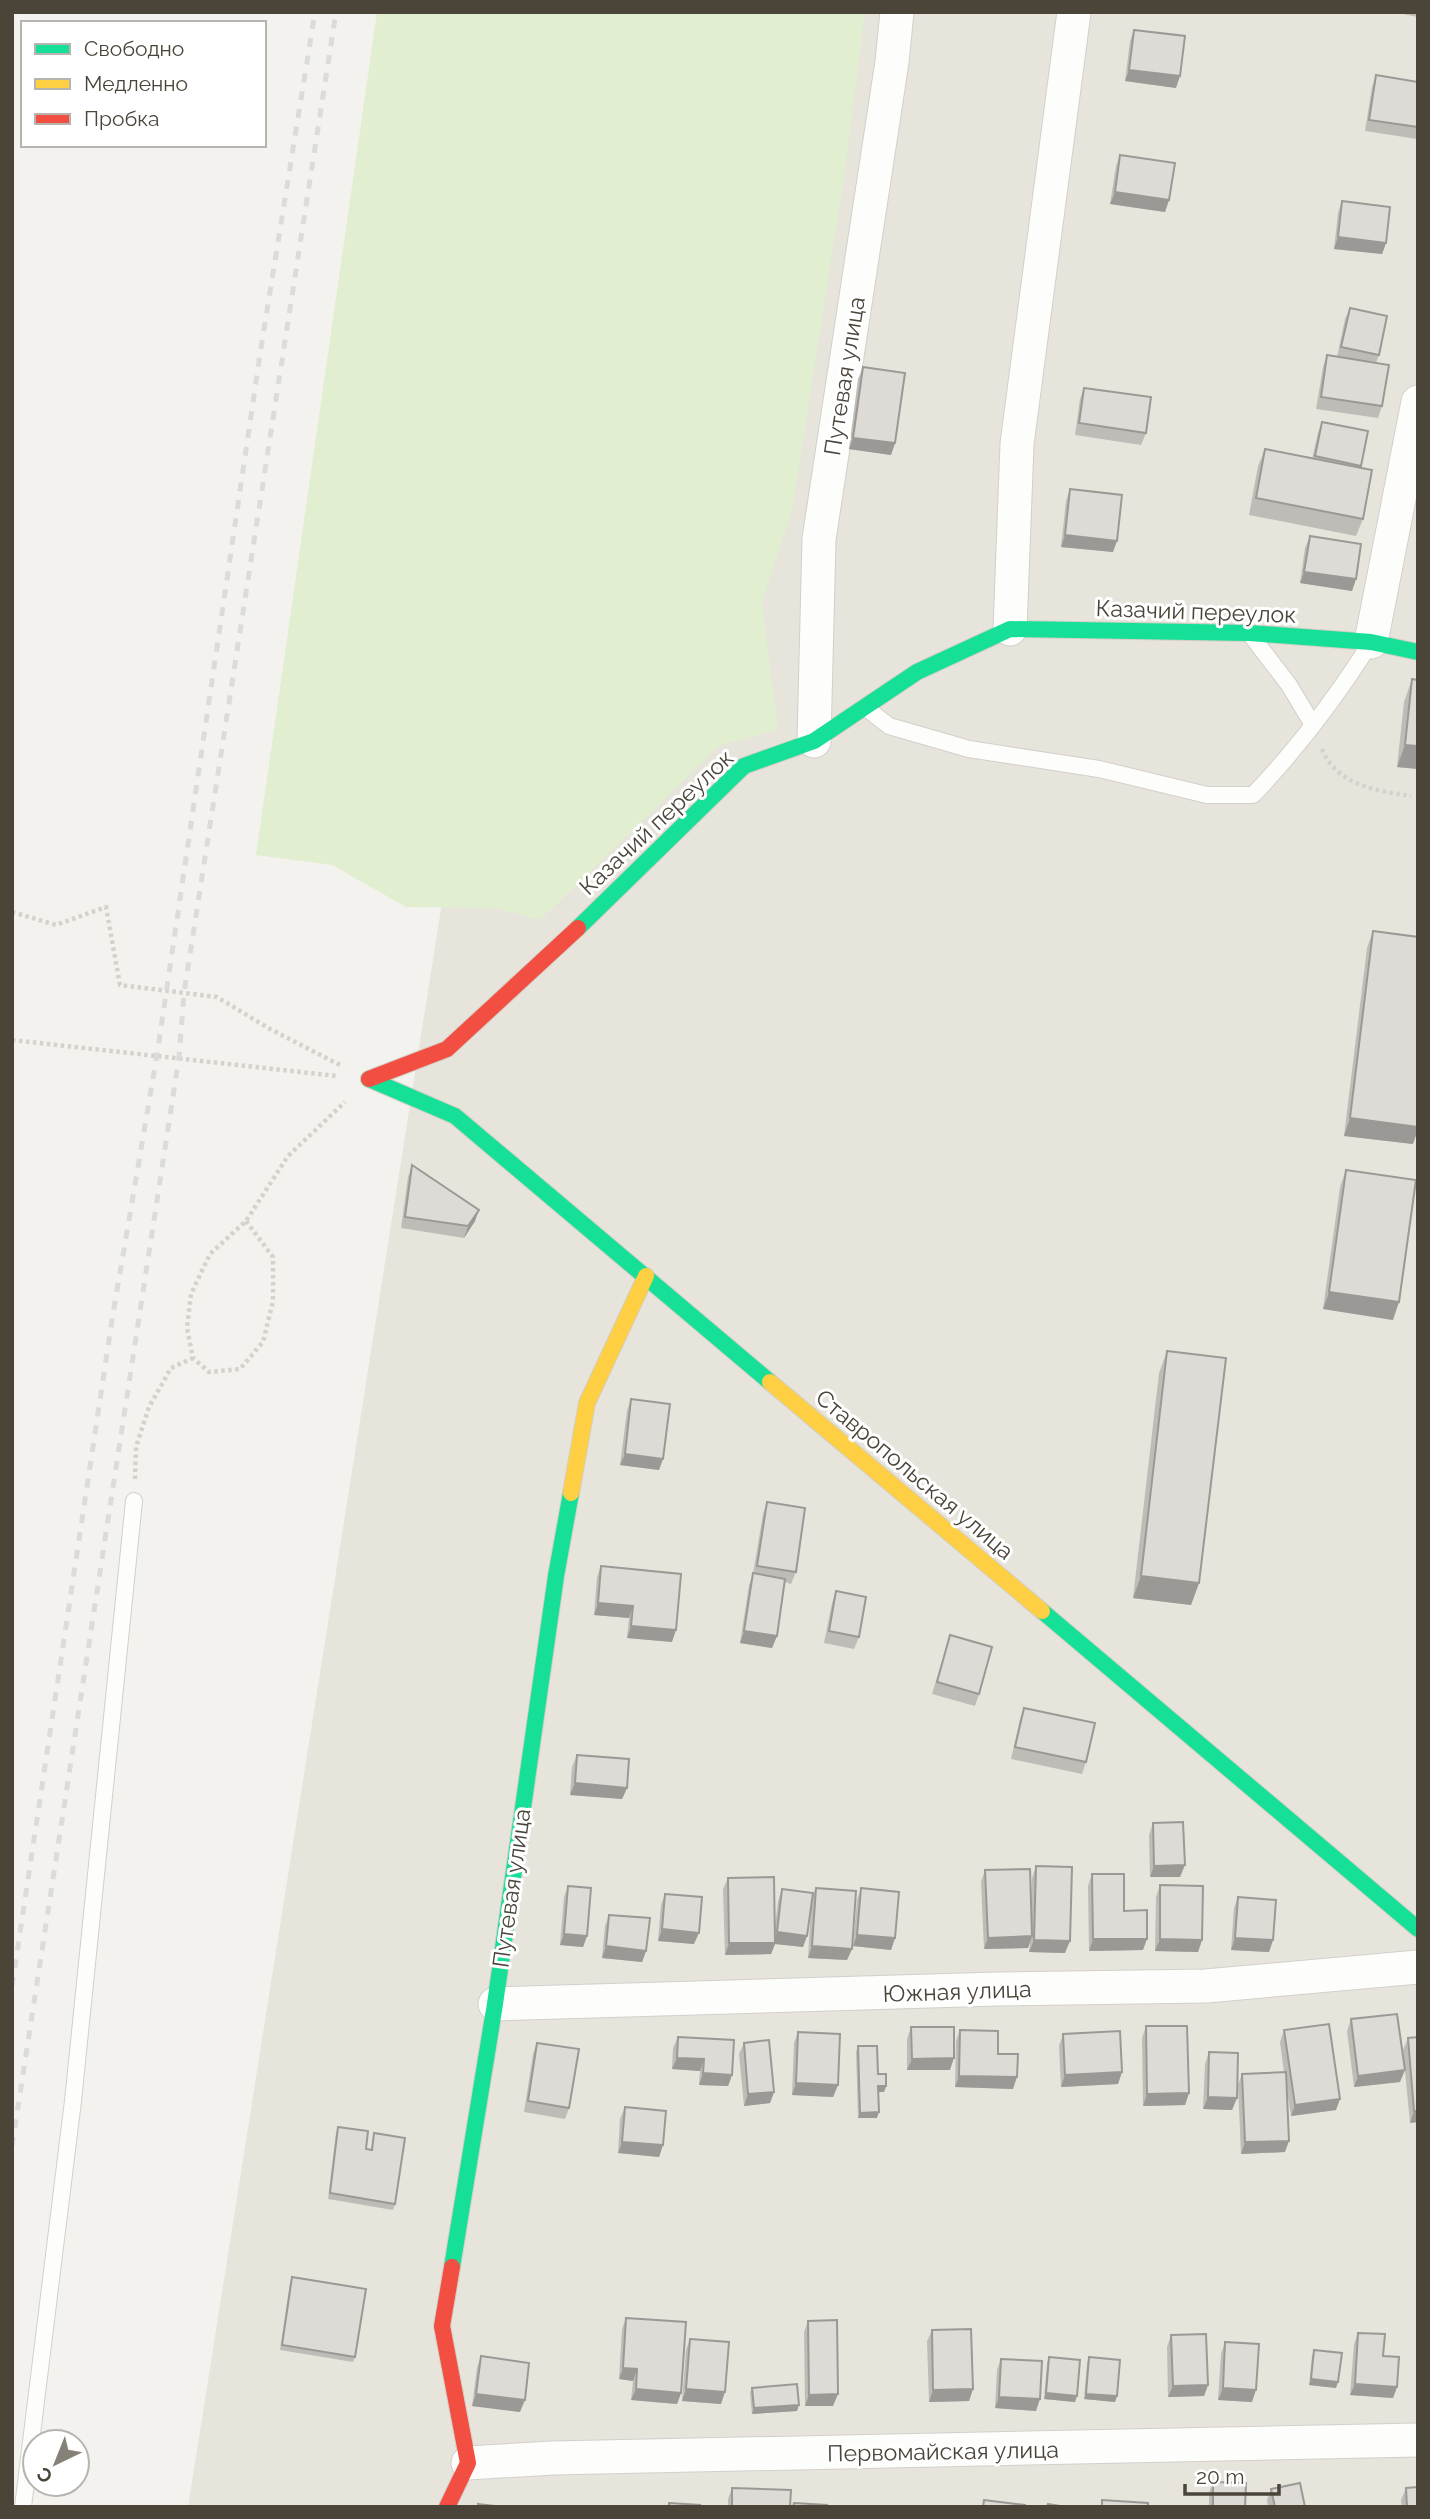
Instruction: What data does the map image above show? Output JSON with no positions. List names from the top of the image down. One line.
{"streets":{"street":["Путевая улица","Казачий переулок","Ставропольская улица","Южная улица","Первомайская улица"]},"crossings":[["Путевая улица","Казачий переулок"],["Путевая улица","Ставропольская улица"],["Путевая улица","Южная улица"],["Путевая улица","Первомайская улица"],["Казачий переулок","Ставропольская улица"]],"legend":["Свободно","Медленно","Пробка"],"scale_bar":"20 m","north":"bottom left"}
